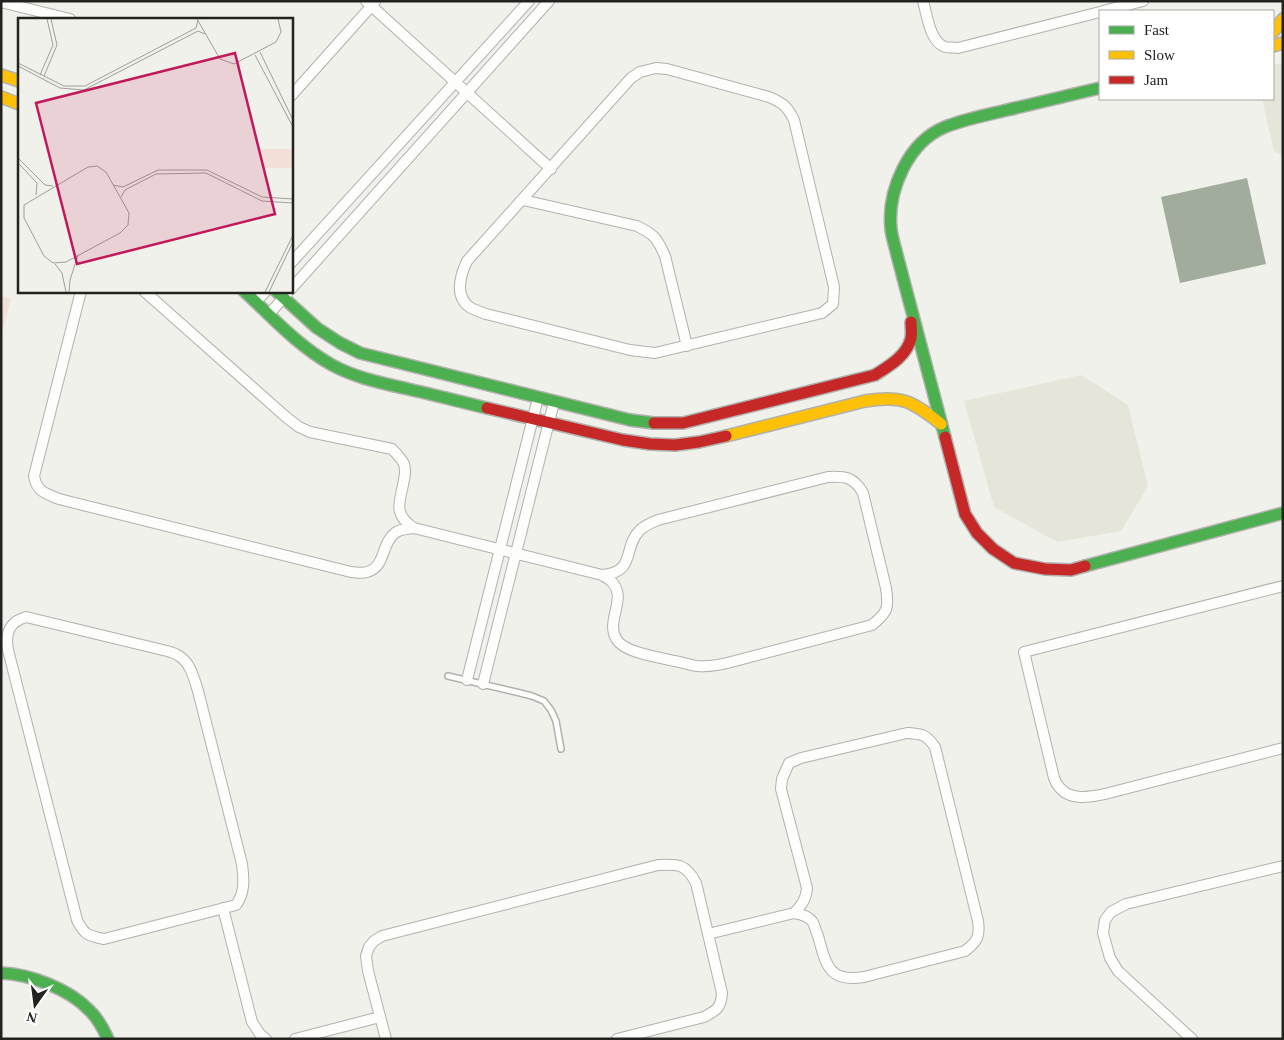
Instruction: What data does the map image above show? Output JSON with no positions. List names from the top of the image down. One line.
{"legend":["Fast","Slow","Jam"],"north":"bottom"}
